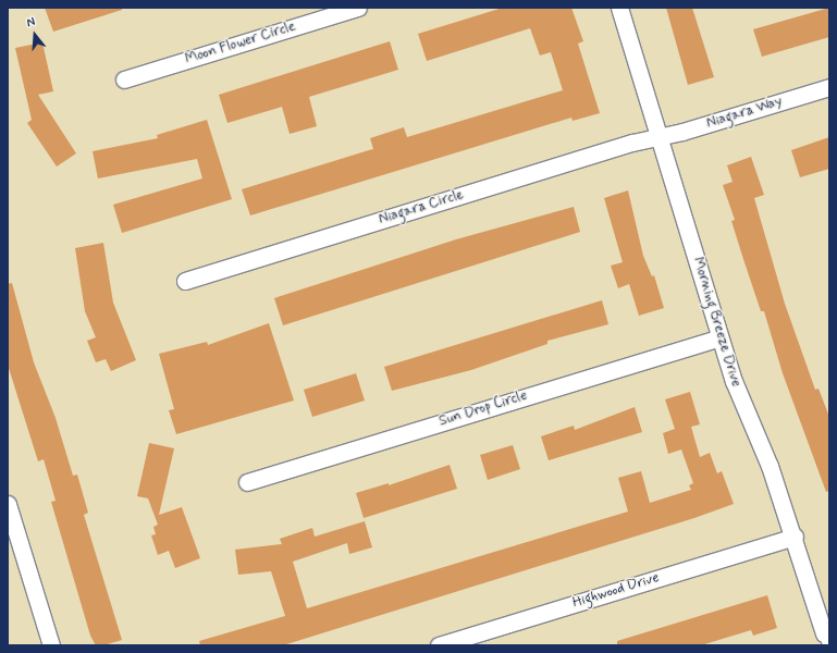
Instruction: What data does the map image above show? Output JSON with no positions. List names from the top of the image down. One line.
{"streets":{"street":["Moon Flower Circle","Niagara Way","Niagara Circle","Morning Breeze Drive","Sun Drop Circle","Highwood Drive"]},"crossings":[["Niagara Way","Niagara Circle"],["Niagara Way","Morning Breeze Drive"],["Niagara Circle","Morning Breeze Drive"],["Morning Breeze Drive","Sun Drop Circle"],["Morning Breeze Drive","Highwood Drive"]],"north":"top"}
